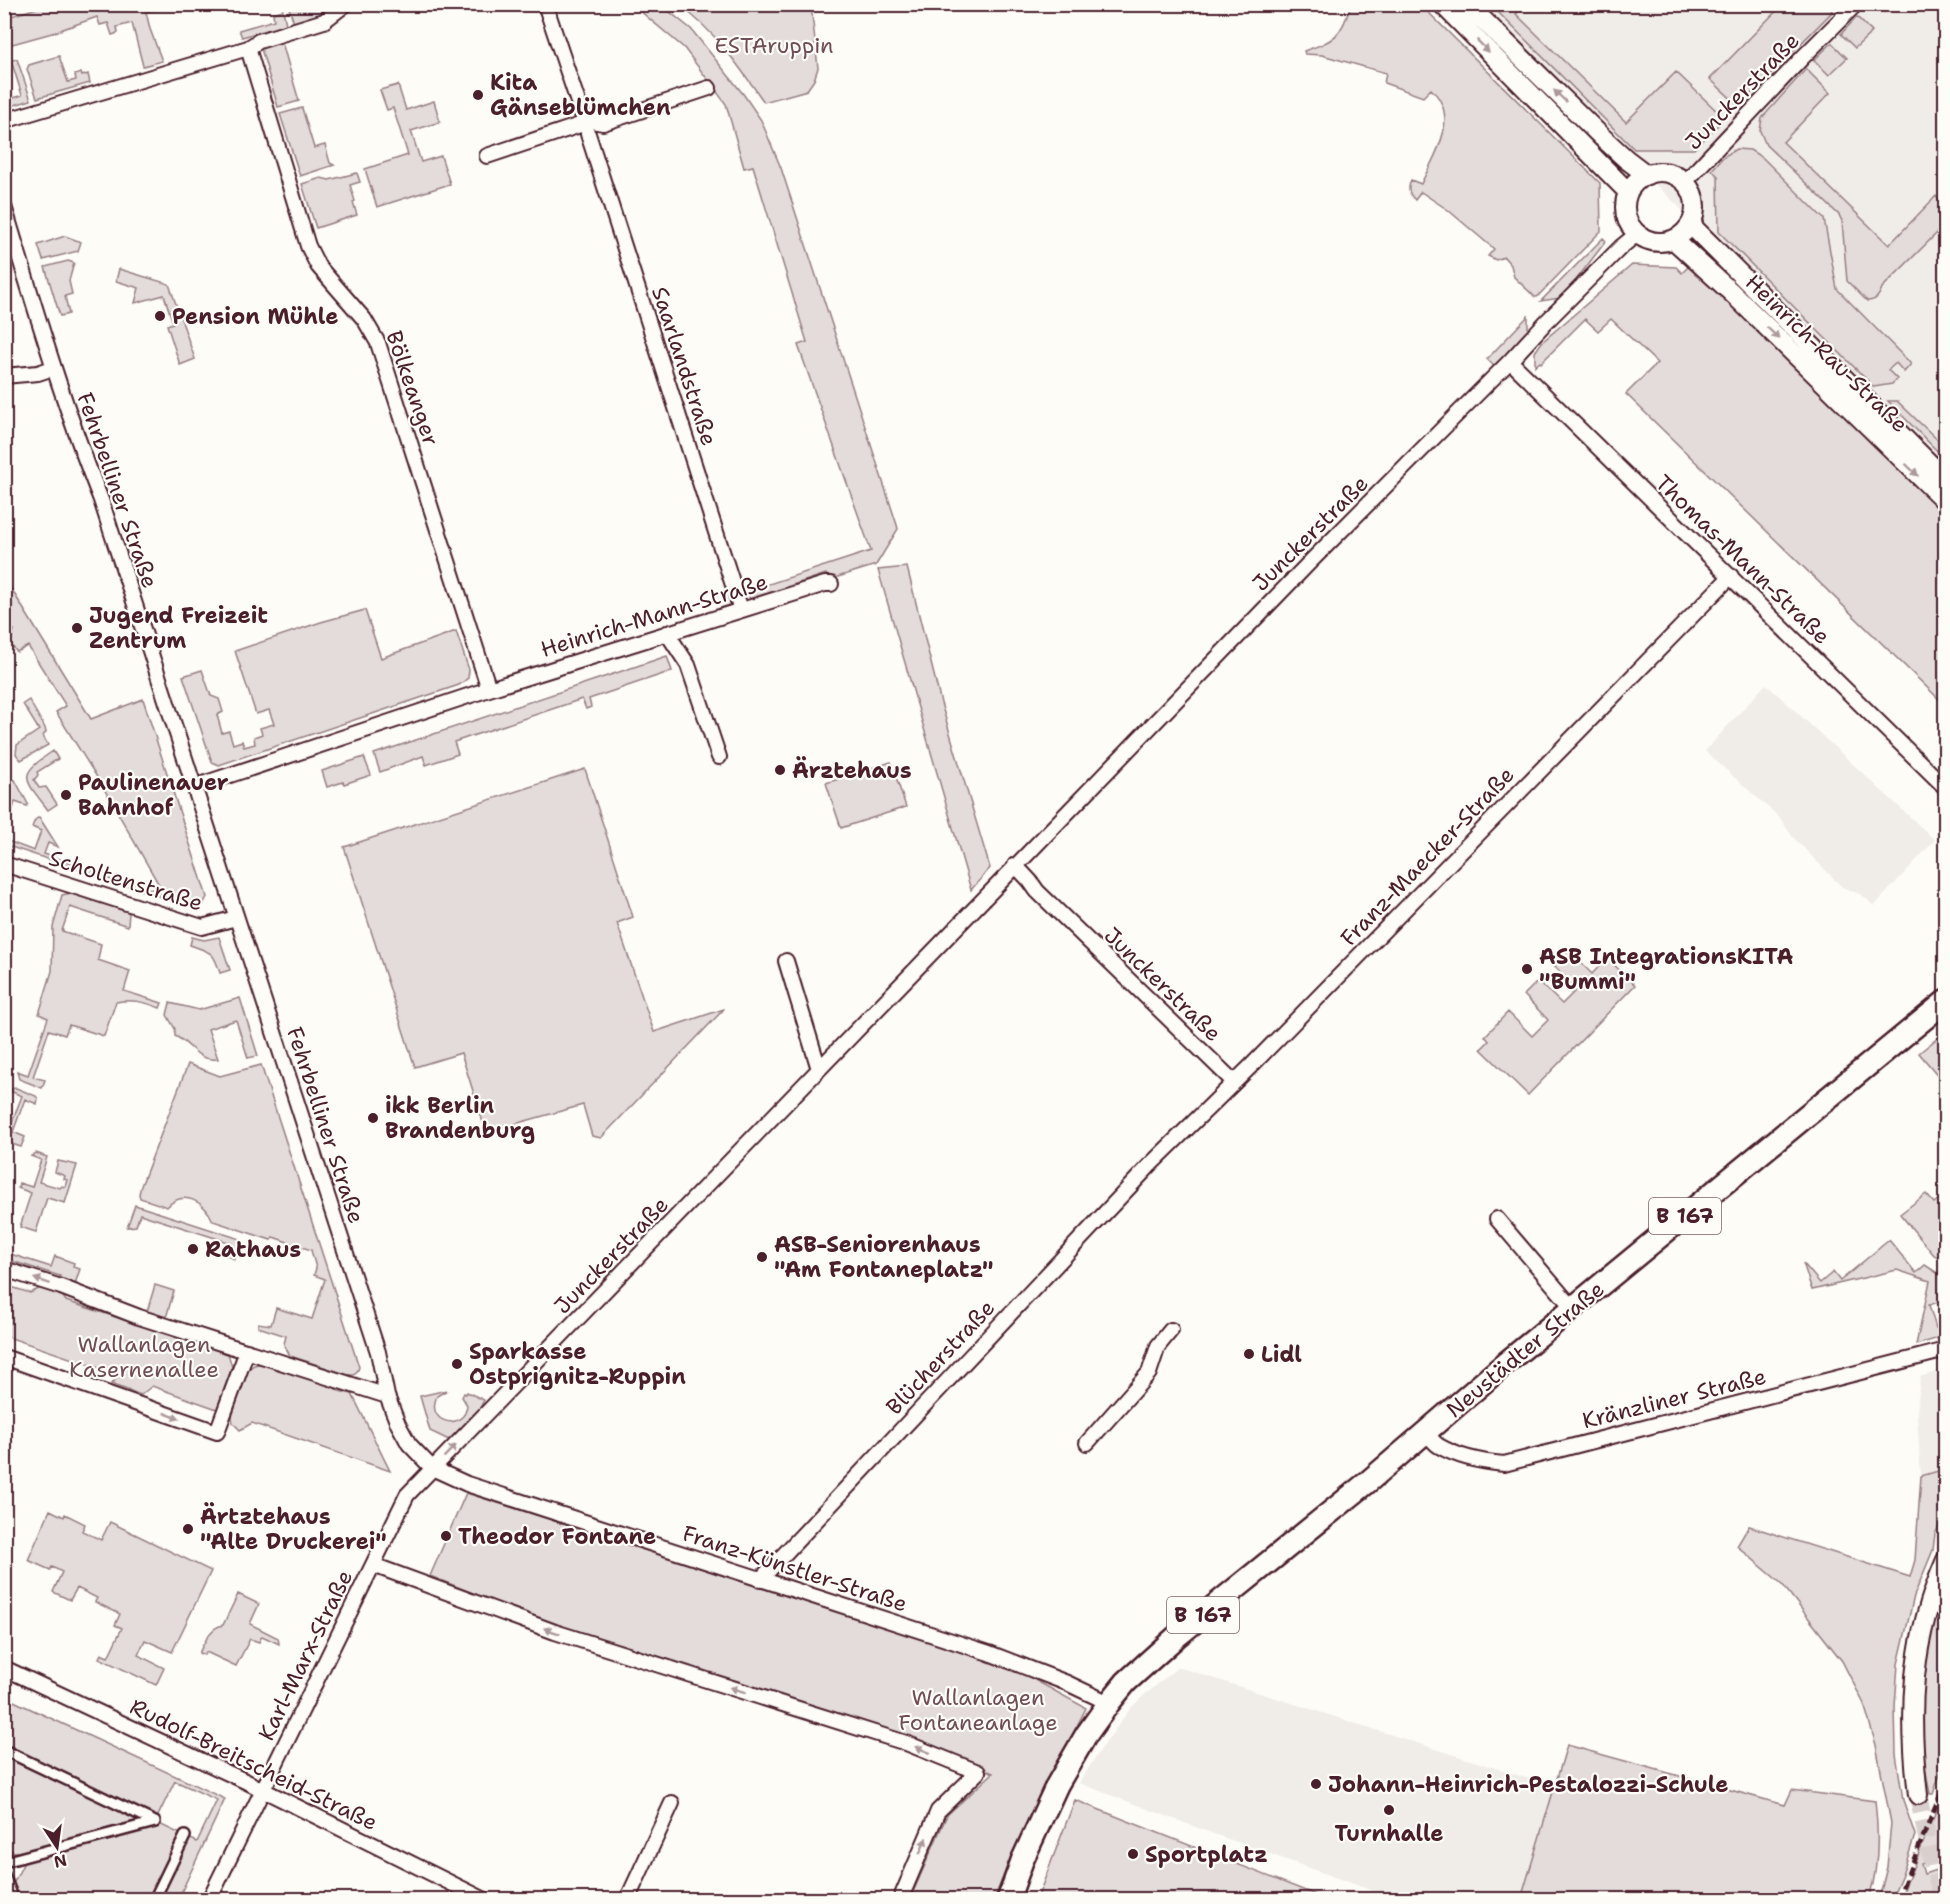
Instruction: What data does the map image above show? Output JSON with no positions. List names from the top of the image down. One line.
{"streets":{"main road":["Heinrich-Rau-Straße","B 167","Neustädter Straße"],"street":["Junckerstraße","Saarlandstraße","Bölkeanger","Fehrbelliner Straße","Thomas-Mann-Straße","Heinrich-Mann-Straße","Franz-Maecker-Straße","Scholtenstraße","Blücherstraße","Kränzliner Straße","Franz-Künstler-Straße","Karl-Marx-Straße","Rudolf-Breitscheid-Straße"]},"crossings":[["Junckerstraße","Heinrich-Rau-Straße"],["Junckerstraße","Fehrbelliner Straße"],["Junckerstraße","Thomas-Mann-Straße"],["Junckerstraße","Franz-Maecker-Straße"],["Junckerstraße","Franz-Künstler-Straße"],["Junckerstraße","Karl-Marx-Straße"],["Saarlandstraße","Heinrich-Mann-Straße"],["Bölkeanger","Heinrich-Mann-Straße"],["Fehrbelliner Straße","Scholtenstraße"],["Fehrbelliner Straße","Franz-Künstler-Straße"],["Fehrbelliner Straße","Karl-Marx-Straße"],["Thomas-Mann-Straße","Franz-Maecker-Straße"],["Franz-Maecker-Straße","Blücherstraße"],["B 167","Neustädter Straße"],["B 167","Franz-Künstler-Straße"],["Neustädter Straße","Kränzliner Straße"],["Neustädter Straße","Franz-Künstler-Straße"],["Blücherstraße","Franz-Künstler-Straße"],["Franz-Künstler-Straße","Karl-Marx-Straße"],["Karl-Marx-Straße","Rudolf-Breitscheid-Straße"]],"parks":["ESTAruppin","Wallanlagen Kasernenallee","Wallanlagen Fontaneanlage"],"places":["Kita Gänseblümchen","Pension Mühle","Jugend Freizeit Zentrum","Ärztehaus","Paulinenauer Bahnhof","ASB IntegrationsKITA \"Bummi\"","ikk Berlin Brandenburg","Rathaus","ASB-Seniorenhaus \"Am Fontaneplatz\"","Lidl","Sparkasse Ostprignitz-Ruppin","Ärtztehaus \"Alte Druckerei\"","Theodor Fontane","Johann-Heinrich-Pestalozzi-Schule","Turnhalle","Sportplatz"],"north":"bottom"}
